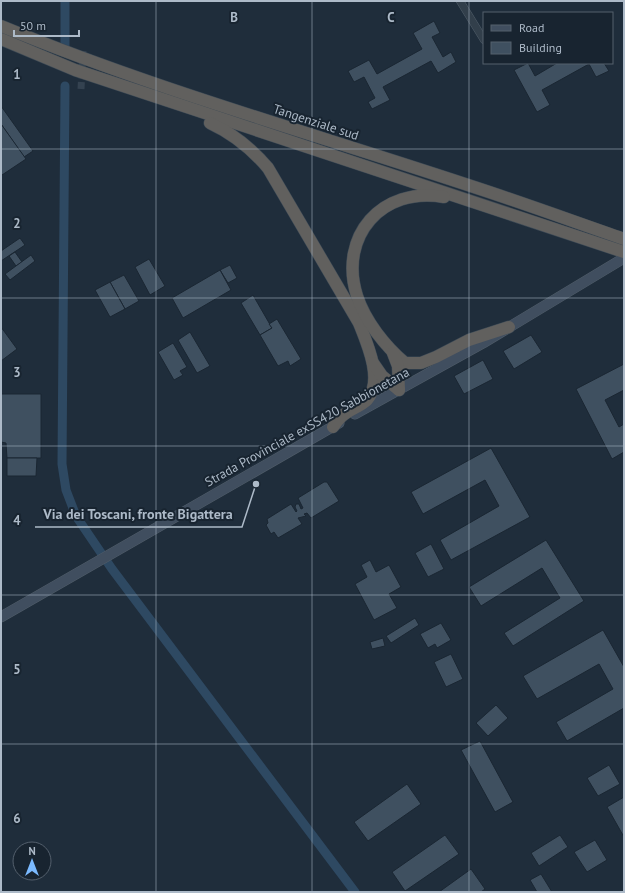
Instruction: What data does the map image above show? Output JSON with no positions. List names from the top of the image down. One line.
{"streets":{"highway":["Tangenziale sud"],"main road":["Strada Provinciale exSS420 Sabbionetana"]},"places":["Via dei Toscani, fronte Bigattera"],"legend":["Road","Building"],"scale_bar":"50 m","north":"top","grid":{"columns":["B","C"],"rows":["1","2","3","4","5","6"]}}
